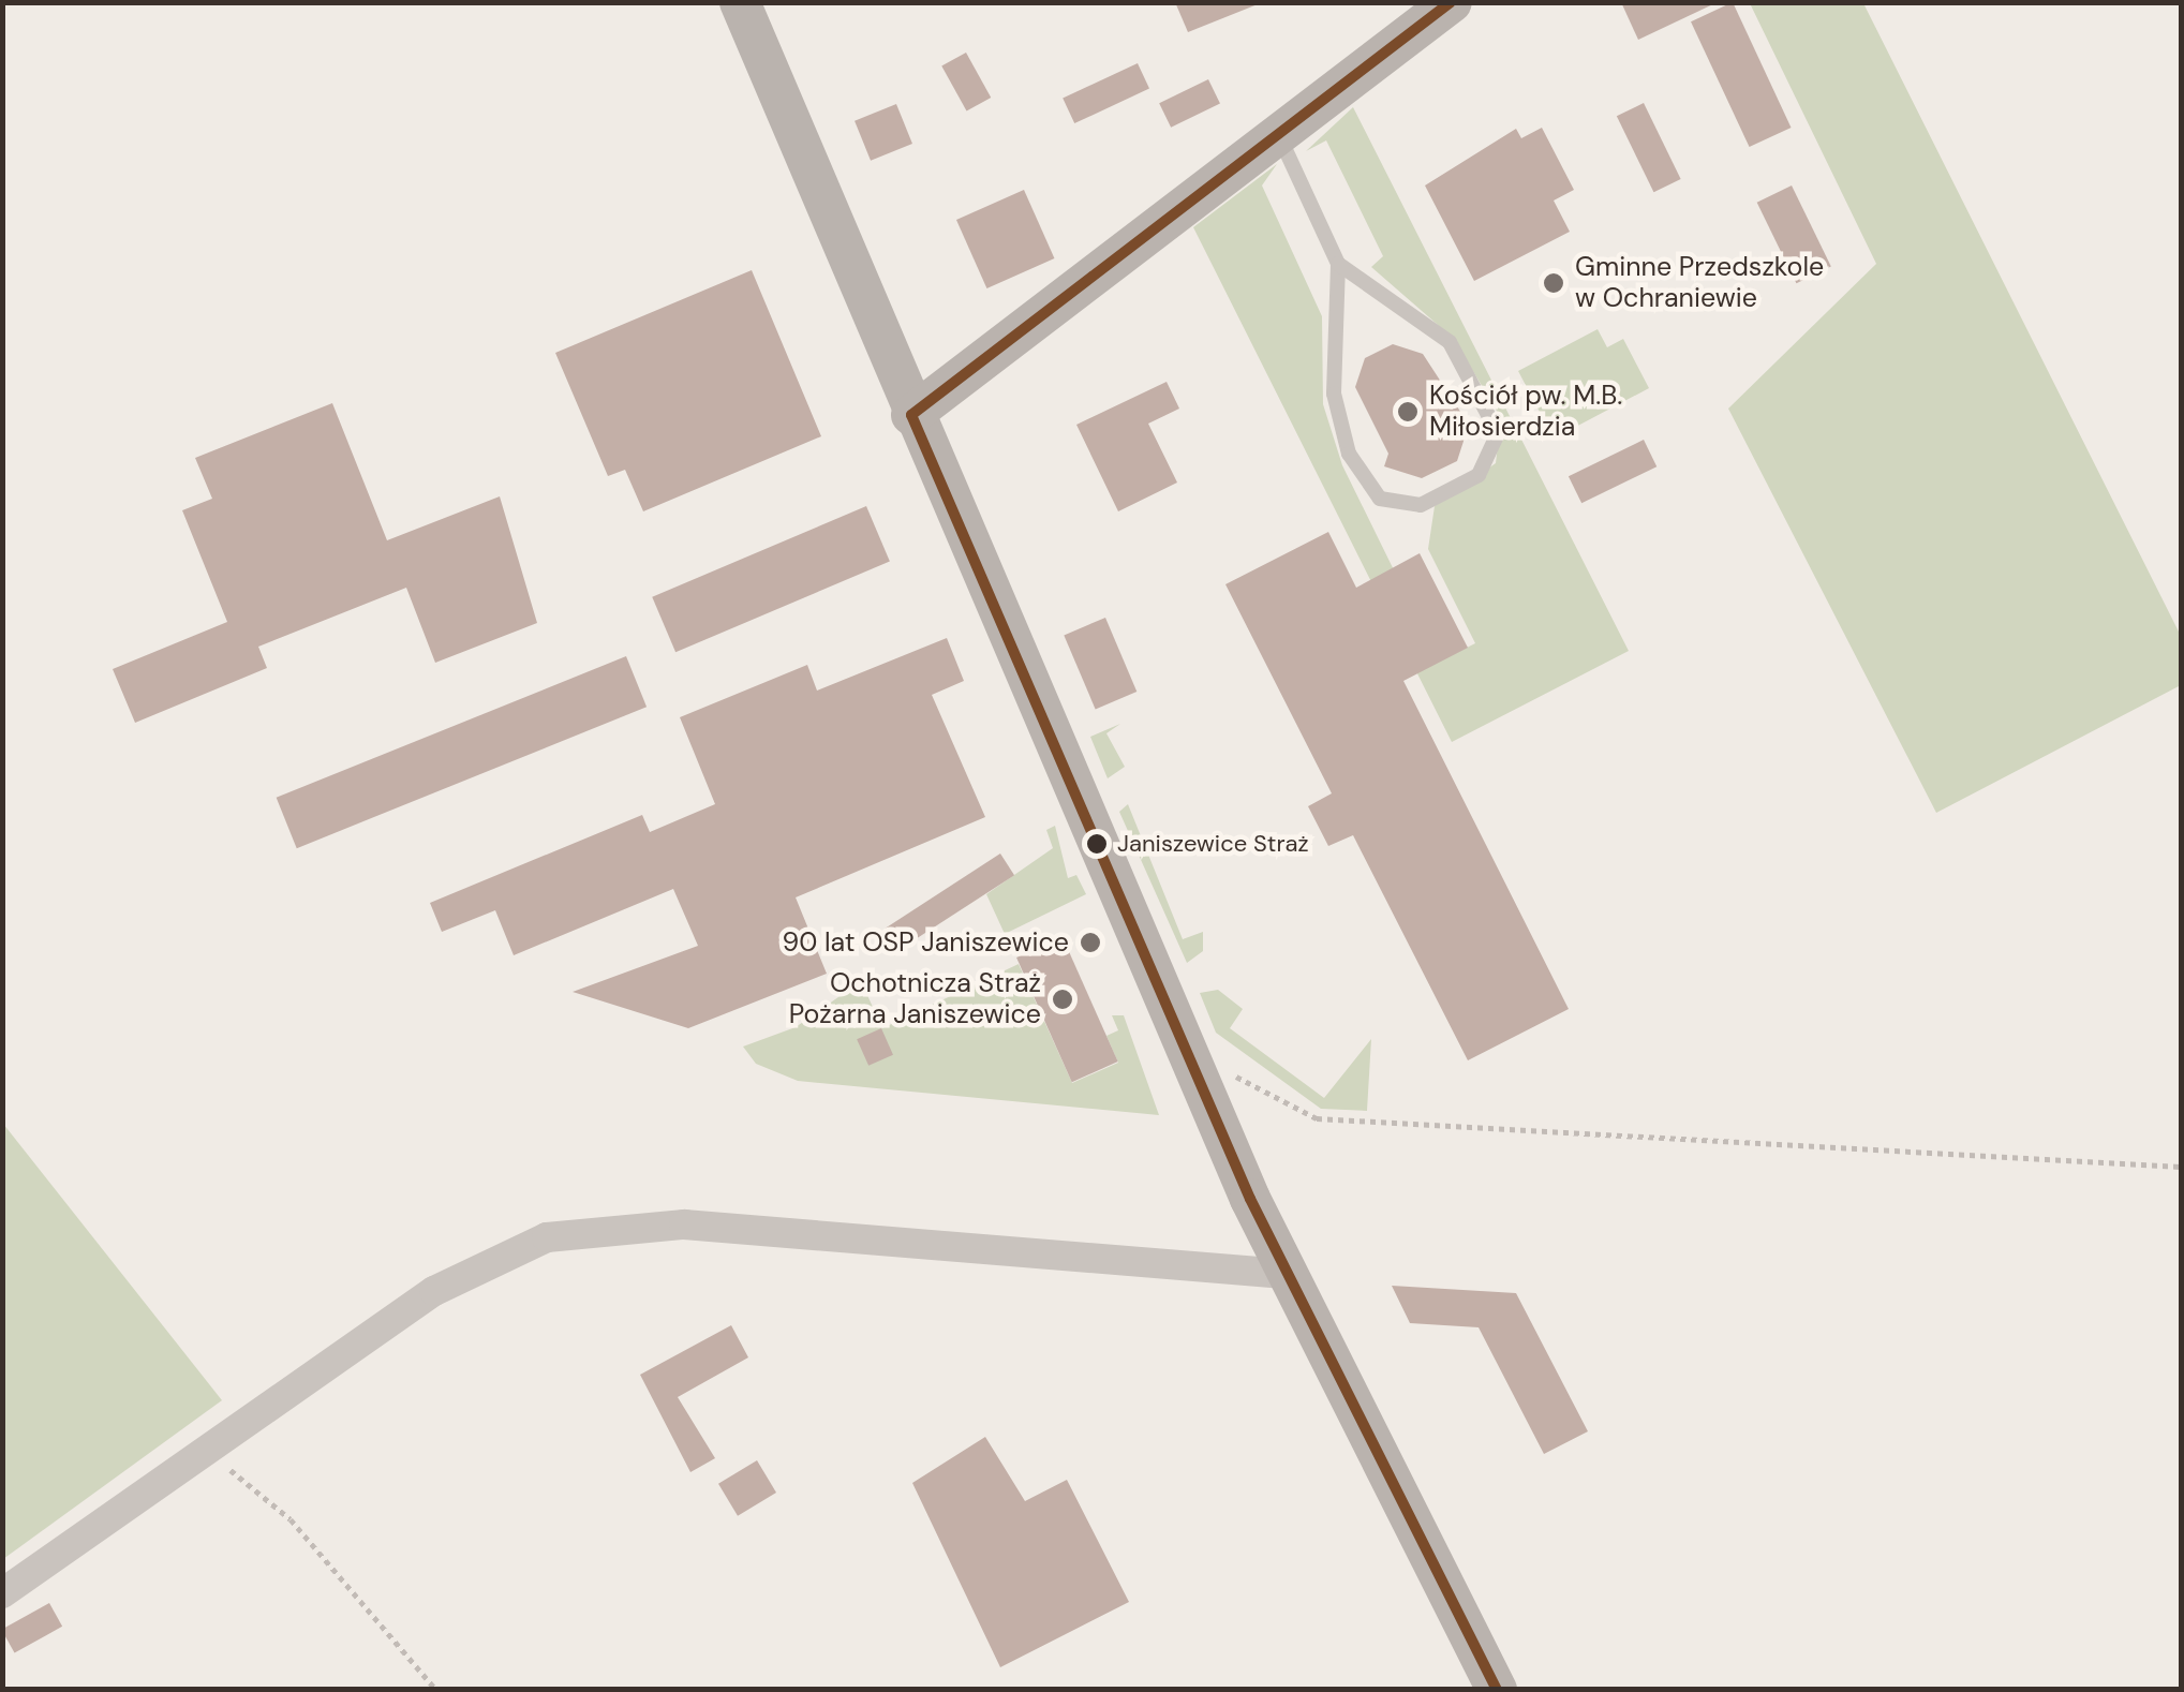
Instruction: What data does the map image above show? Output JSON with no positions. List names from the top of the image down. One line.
{"places":["Gminne Przedszkole w Ochraniewie","Kościół pw. M.B. Miłosierdzia","Janiszewice Straż","90 lat OSP Janiszewice","Ochotnicza Straż Pożarna Janiszewice"]}
